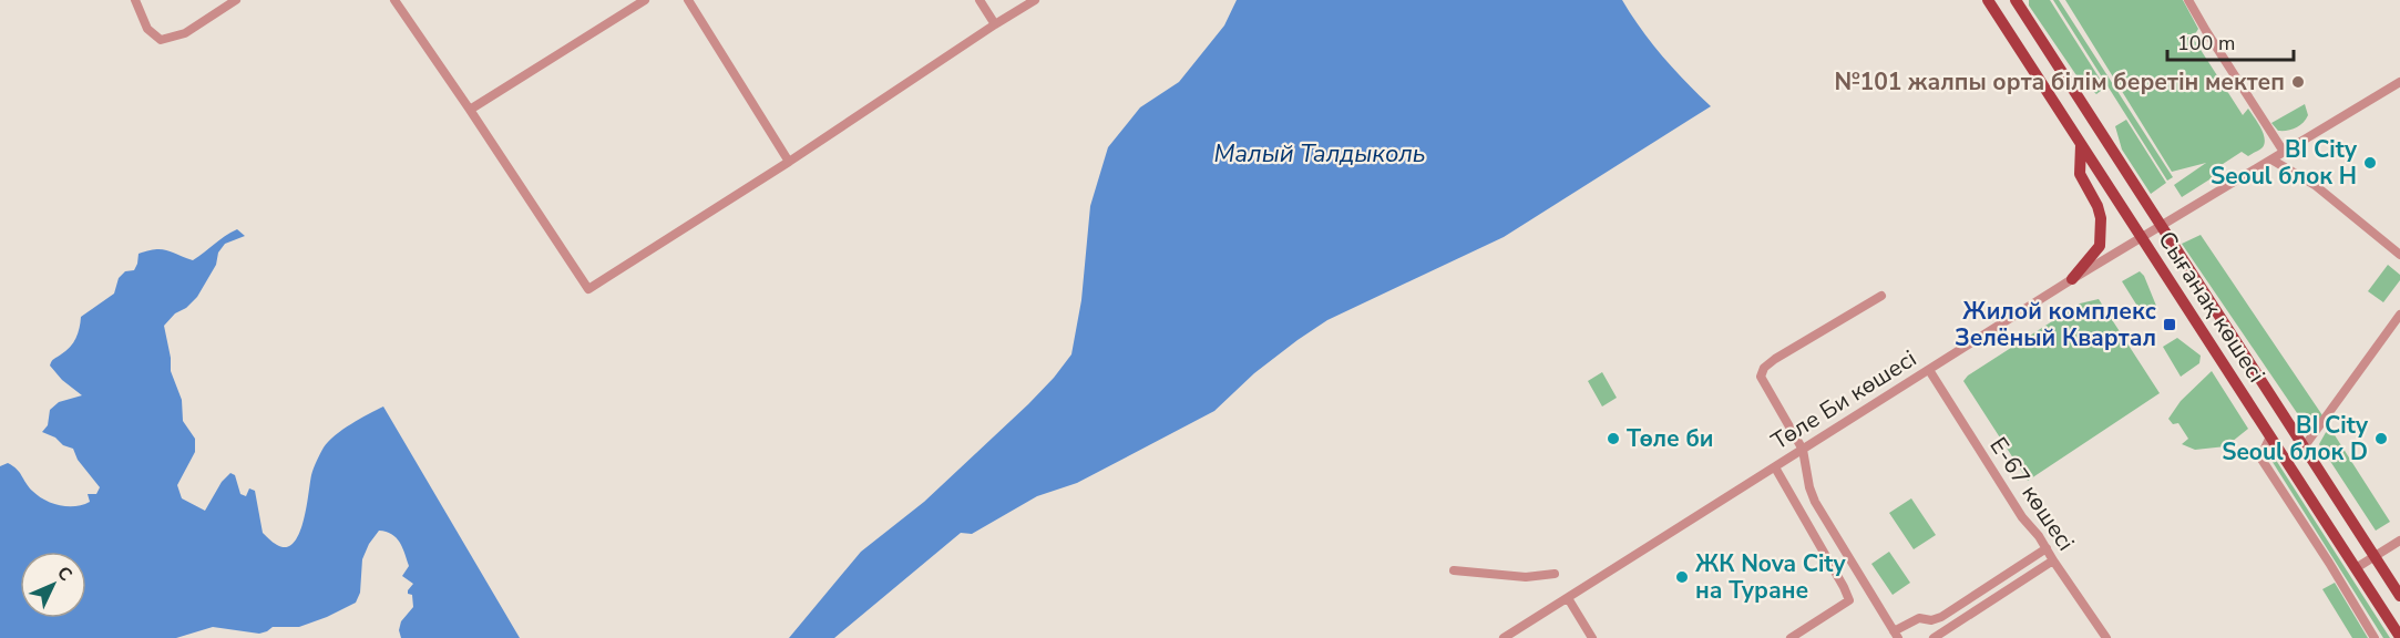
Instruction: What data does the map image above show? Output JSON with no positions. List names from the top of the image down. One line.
{"streets":{"main road":["Сығанақ көшесі"],"street":["Төле Би көшесі","Е-67 көшесі"]},"crossings":[["Сығанақ көшесі","Төле Би көшесі"],["Төле Би көшесі","Е-67 көшесі"]],"water":["Малый Талдыколь"],"places":{"other":["№101 жалпы орта білім беретін мектеп","BI City Seoul блок H","Төле би","BI City Seoul блок D","ЖК Nova City на Туране"],"transit":["Жилой комплекс Зелёный Квартал"]},"scale_bar":"100 m","north":"top right"}
